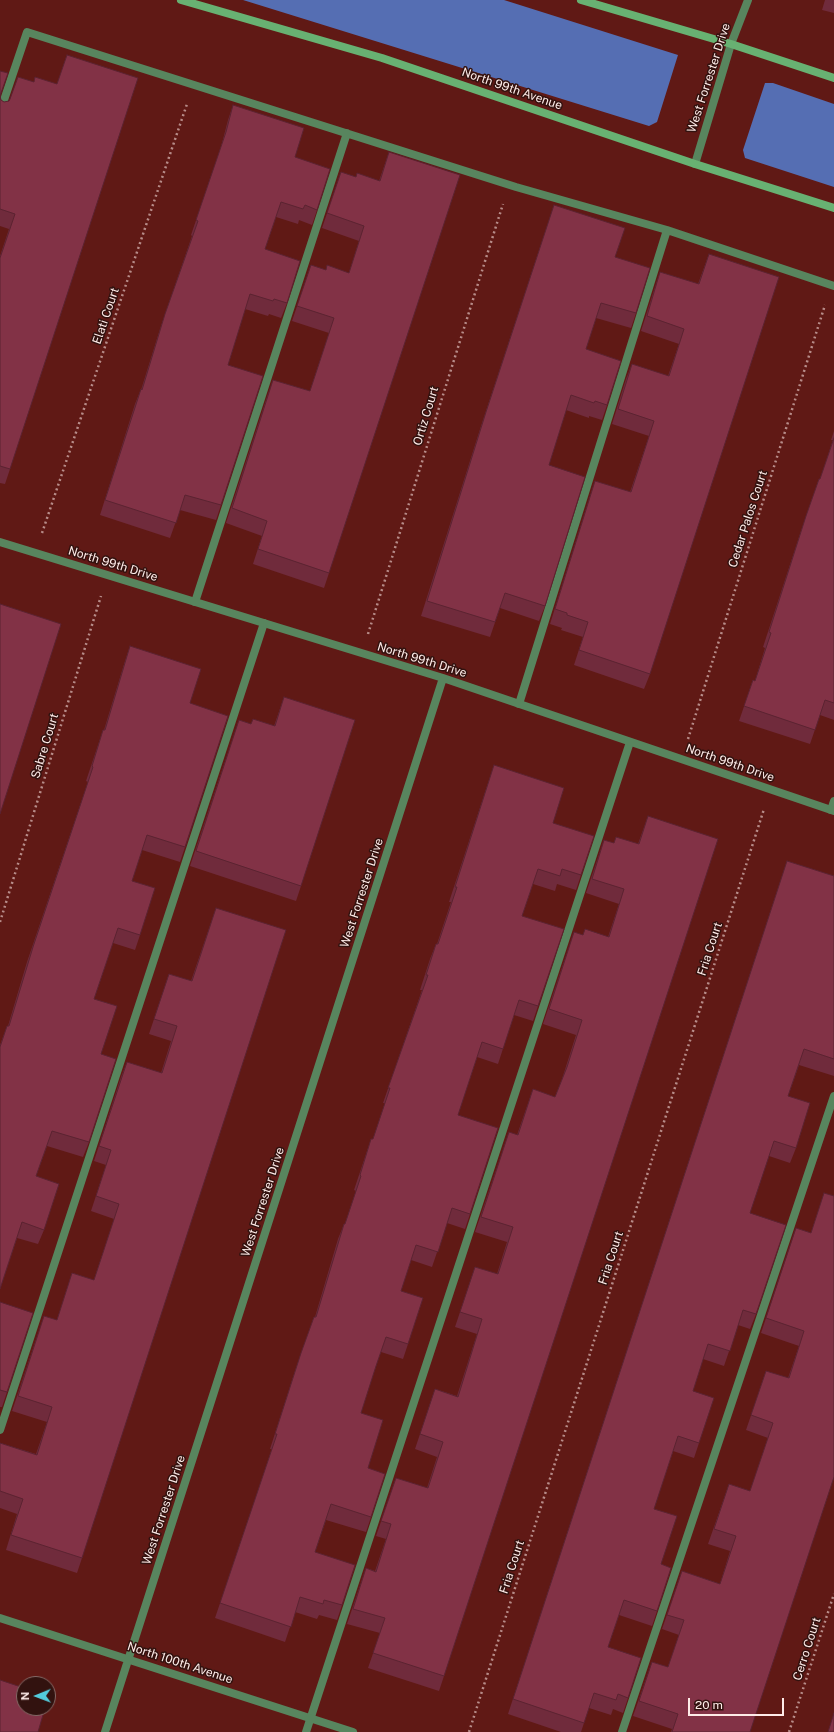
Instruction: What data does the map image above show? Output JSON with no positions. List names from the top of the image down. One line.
{"streets":{"main road":["North 99th Avenue"],"street":["West Forrester Drive","North 99th Drive","North 100th Avenue"],"path":["Elati Court","Ortiz Court","Cedar Palos Court","Sabre Court","Fria Court","Cerro Court"]},"crossings":[["West Forrester Drive","North 99th Avenue"],["West Forrester Drive","North 99th Drive"],["West Forrester Drive","North 100th Avenue"],["Elati Court","North 99th Drive"],["Ortiz Court","North 99th Drive"],["Cedar Palos Court","North 99th Drive"],["North 99th Drive","Sabre Court"],["North 99th Drive","Fria Court"]],"scale_bar":"20 m","north":"left"}
